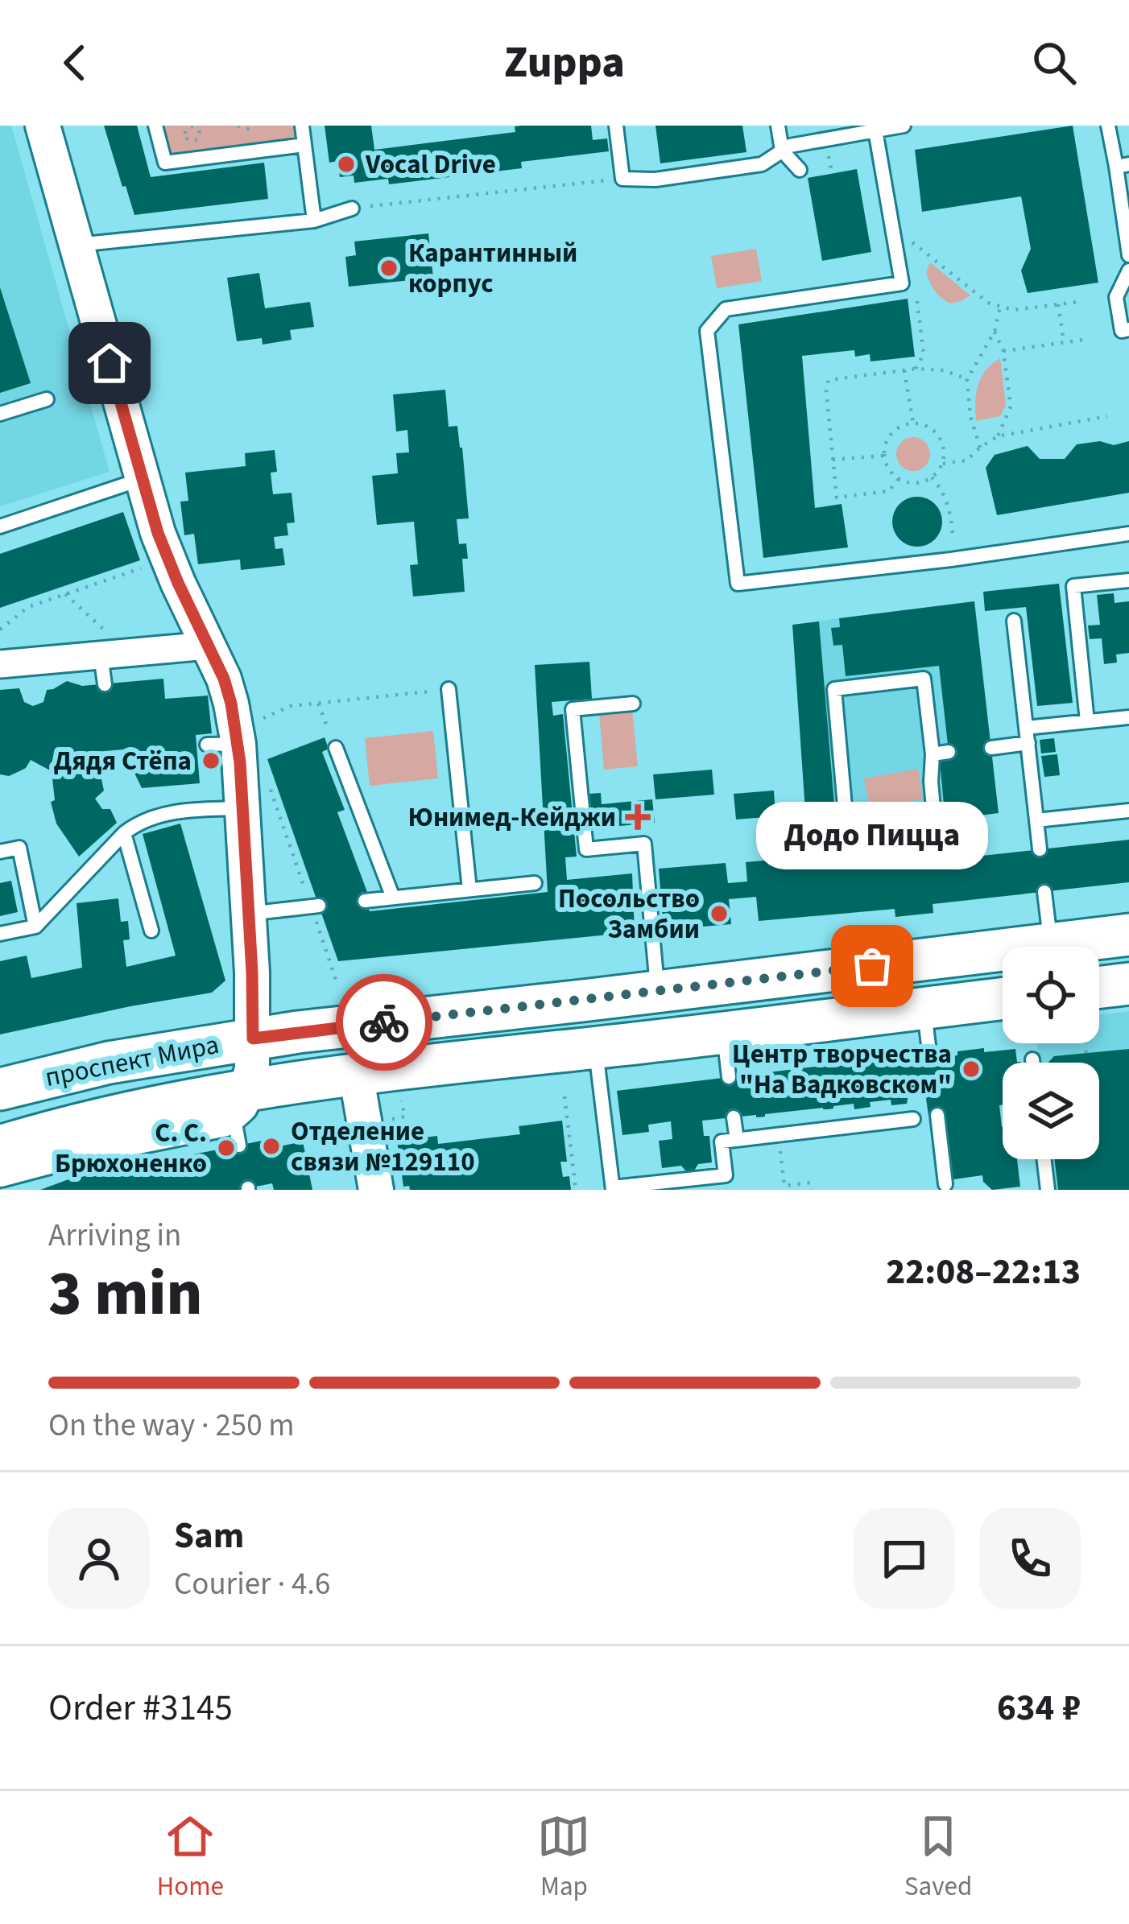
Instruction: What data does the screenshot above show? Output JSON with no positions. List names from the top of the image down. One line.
{"streets":{"main road":["проспект Мира"]},"places":{"other":["Vocal Drive","Карантинный корпус","Дядя Стёпа","Посольство Замбии","Додо Пицца","Центр творчества \"На Вадковском\"","Отделение связи №129110","С. С. Брюхоненко"],"health":["Юнимед-Кейджи"]},"page":{"header":"Zuppa","bubble":"Додо Пицца","heading":["3 min","Arriving in","22:08–22:13"],"panel":["Sam","Courier · 4.6","Order #3145","634 ₽"],"bar":"On the way · 250 m","tabs":["Home","Map","Saved"]}}
